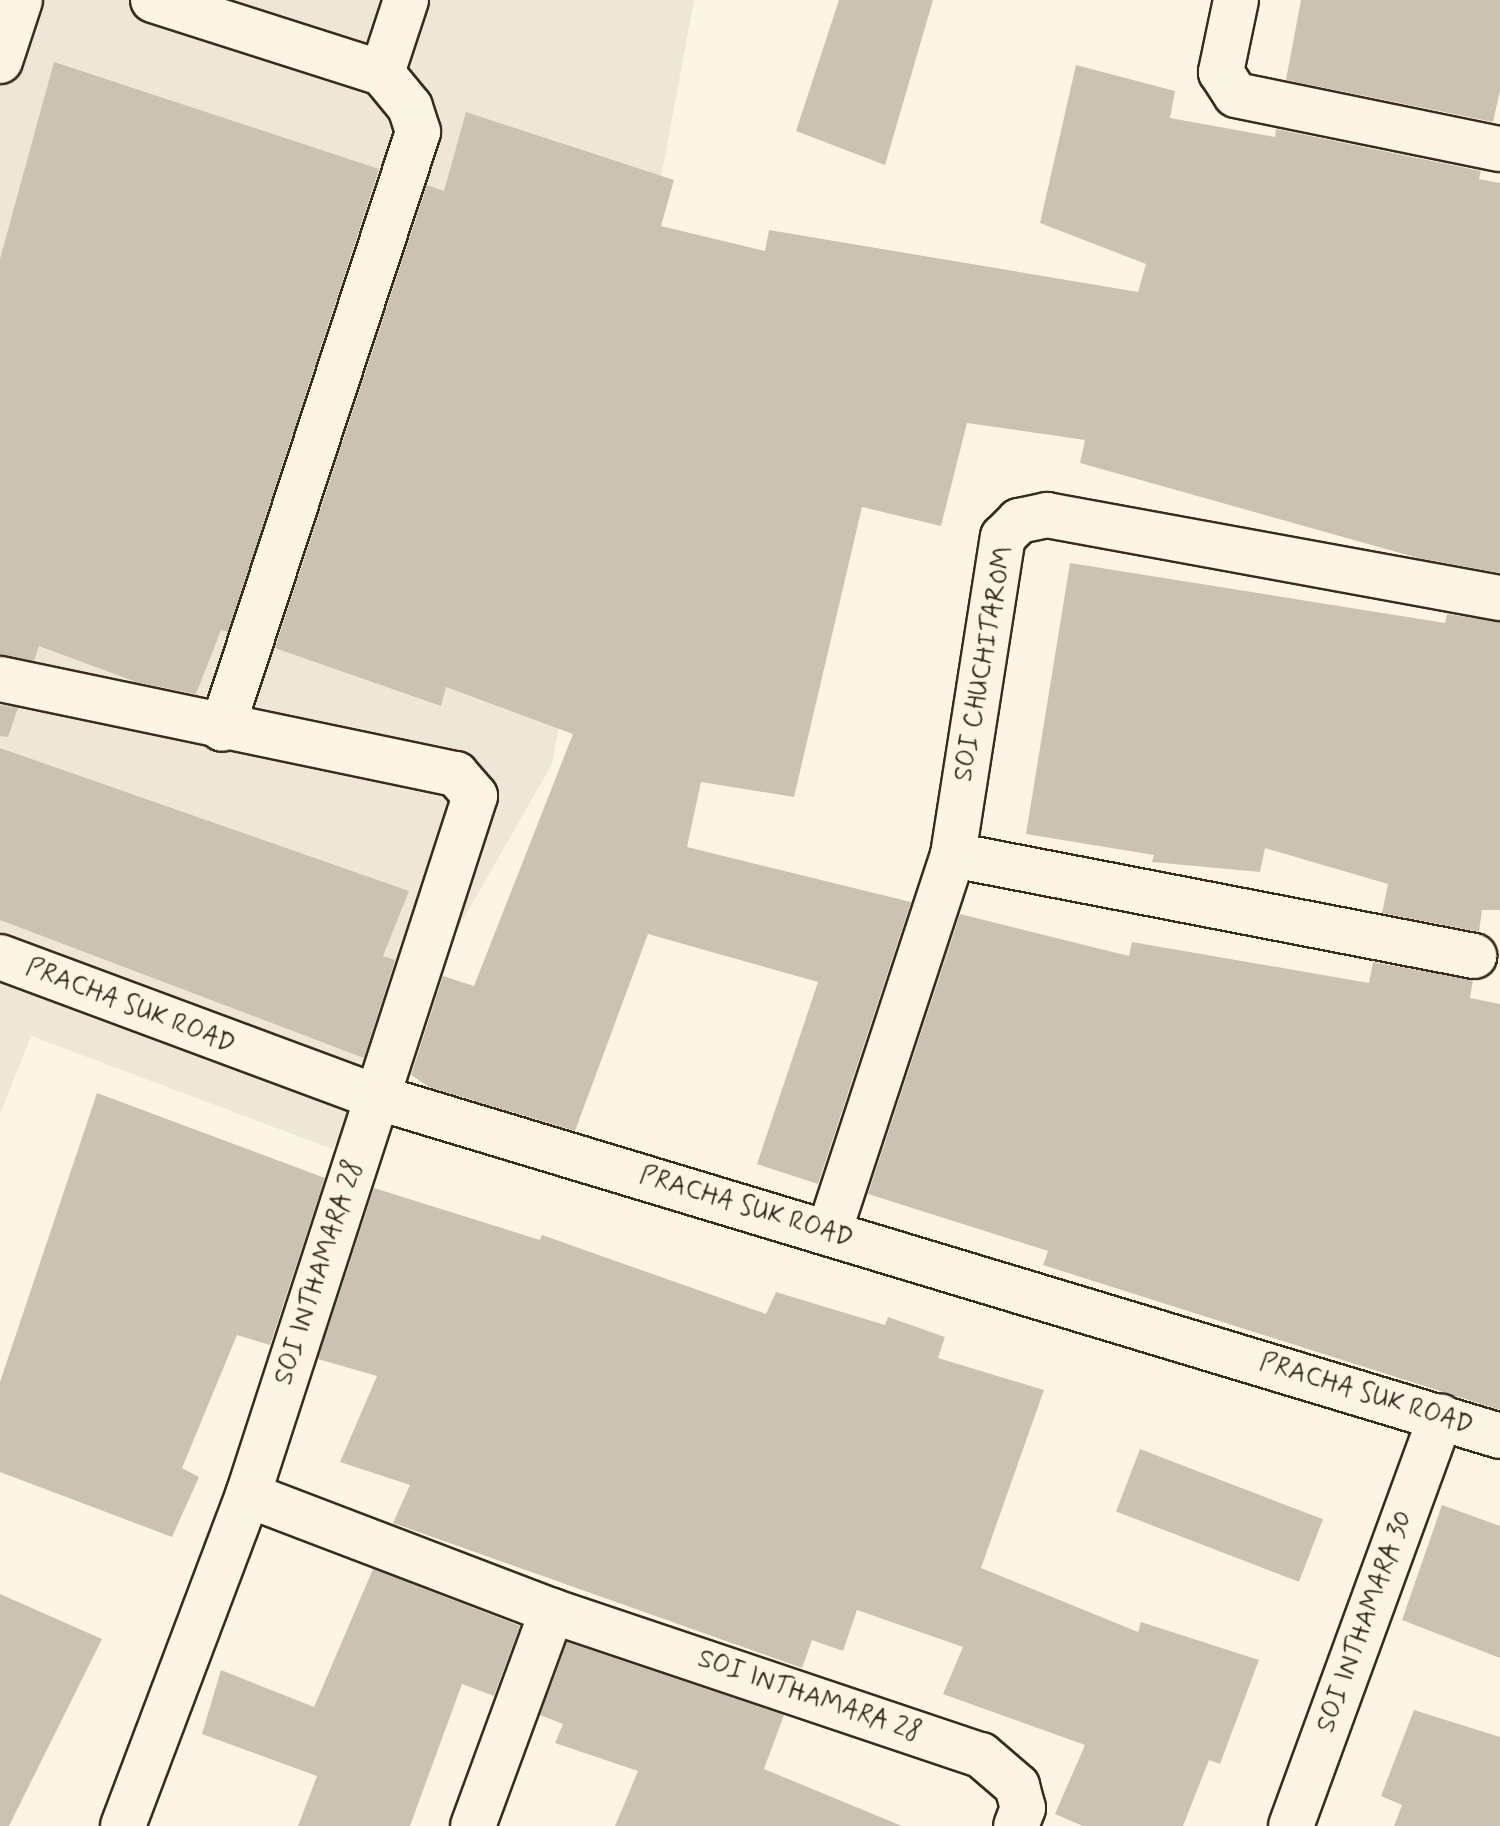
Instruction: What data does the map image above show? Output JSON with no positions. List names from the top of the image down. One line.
{"streets":{"street":["SOI CHUCHITAROM","PRACHA SUK ROAD","SOI INTHAMARA 28","SOI INTHAMARA 30"]},"crossings":[["SOI CHUCHITAROM","PRACHA SUK ROAD"],["PRACHA SUK ROAD","SOI INTHAMARA 28"],["PRACHA SUK ROAD","SOI INTHAMARA 30"]]}
